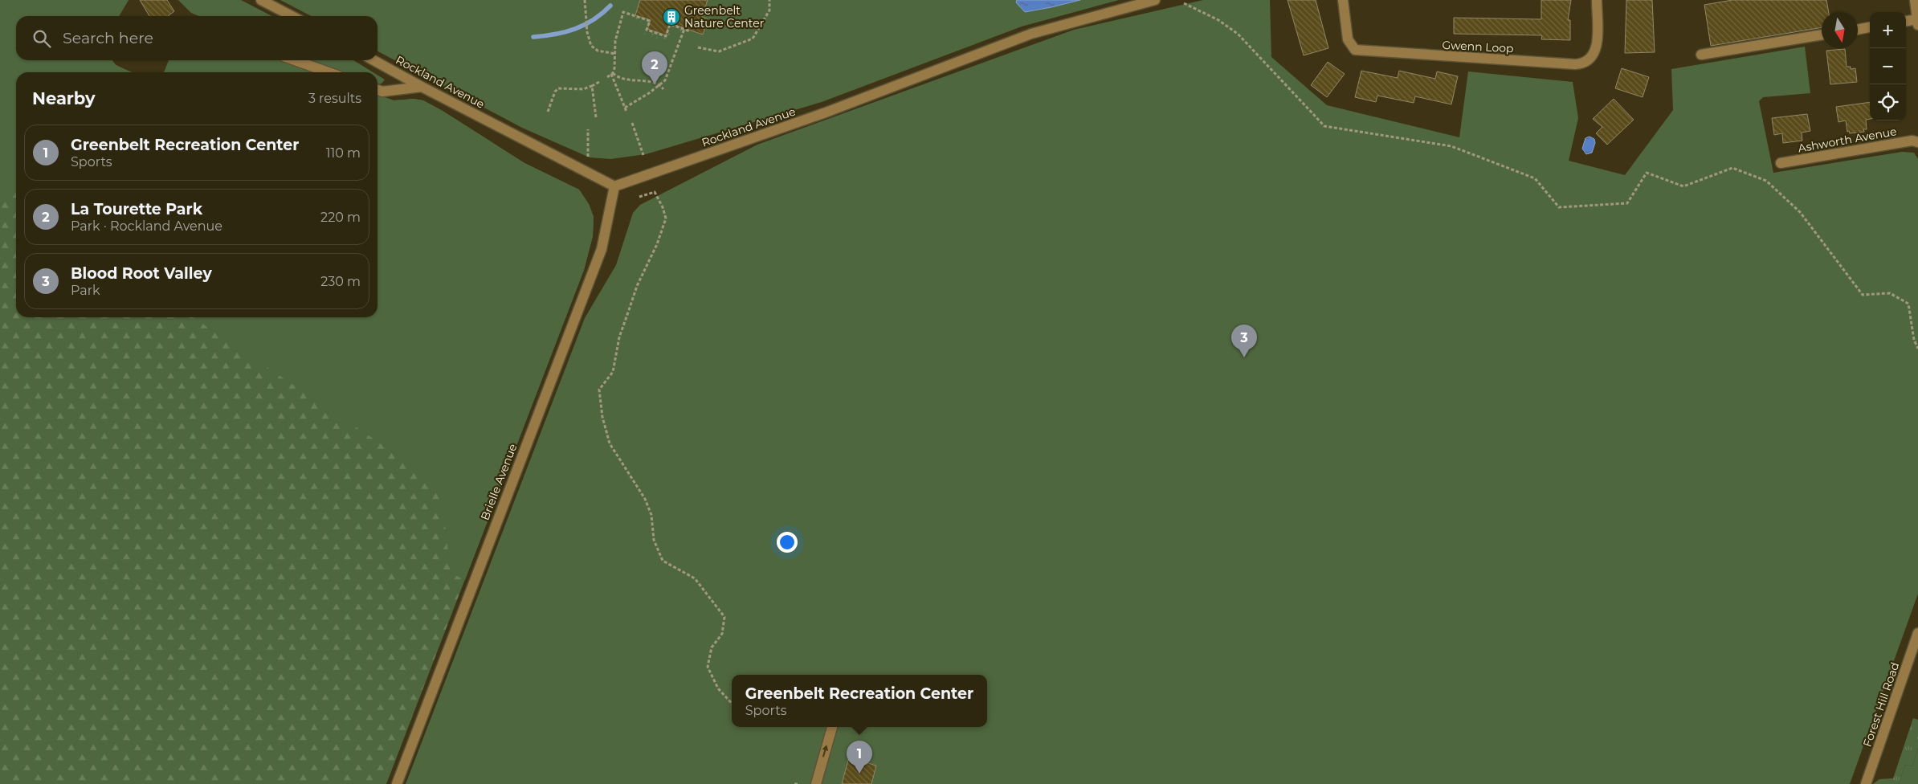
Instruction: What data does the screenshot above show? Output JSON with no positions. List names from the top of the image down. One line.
{"streets":{"street":["Gwenn Loop","Rockland Avenue","Ashworth Avenue","Brielle Avenue","Forest Hill Road"]},"crossings":[["Rockland Avenue","Brielle Avenue"]],"places":{"building":["Greenbelt Nature Center"]},"north":"bottom","page":{"map_buttons":["+","−"],"search":"Search here","pins":["2","3","1"],"heading":["Nearby","3 results"],"list":[{"mark":"1","name":"Greenbelt Recreation Center","note":"Sports","value":"110 m"},{"mark":"2","name":"La Tourette Park","note":"Park · Rockland Avenue","value":"220 m"},{"mark":"3","name":"Blood Root Valley","note":"Park","value":"230 m"}],"popup":["Greenbelt Recreation Center","Sports"]}}
